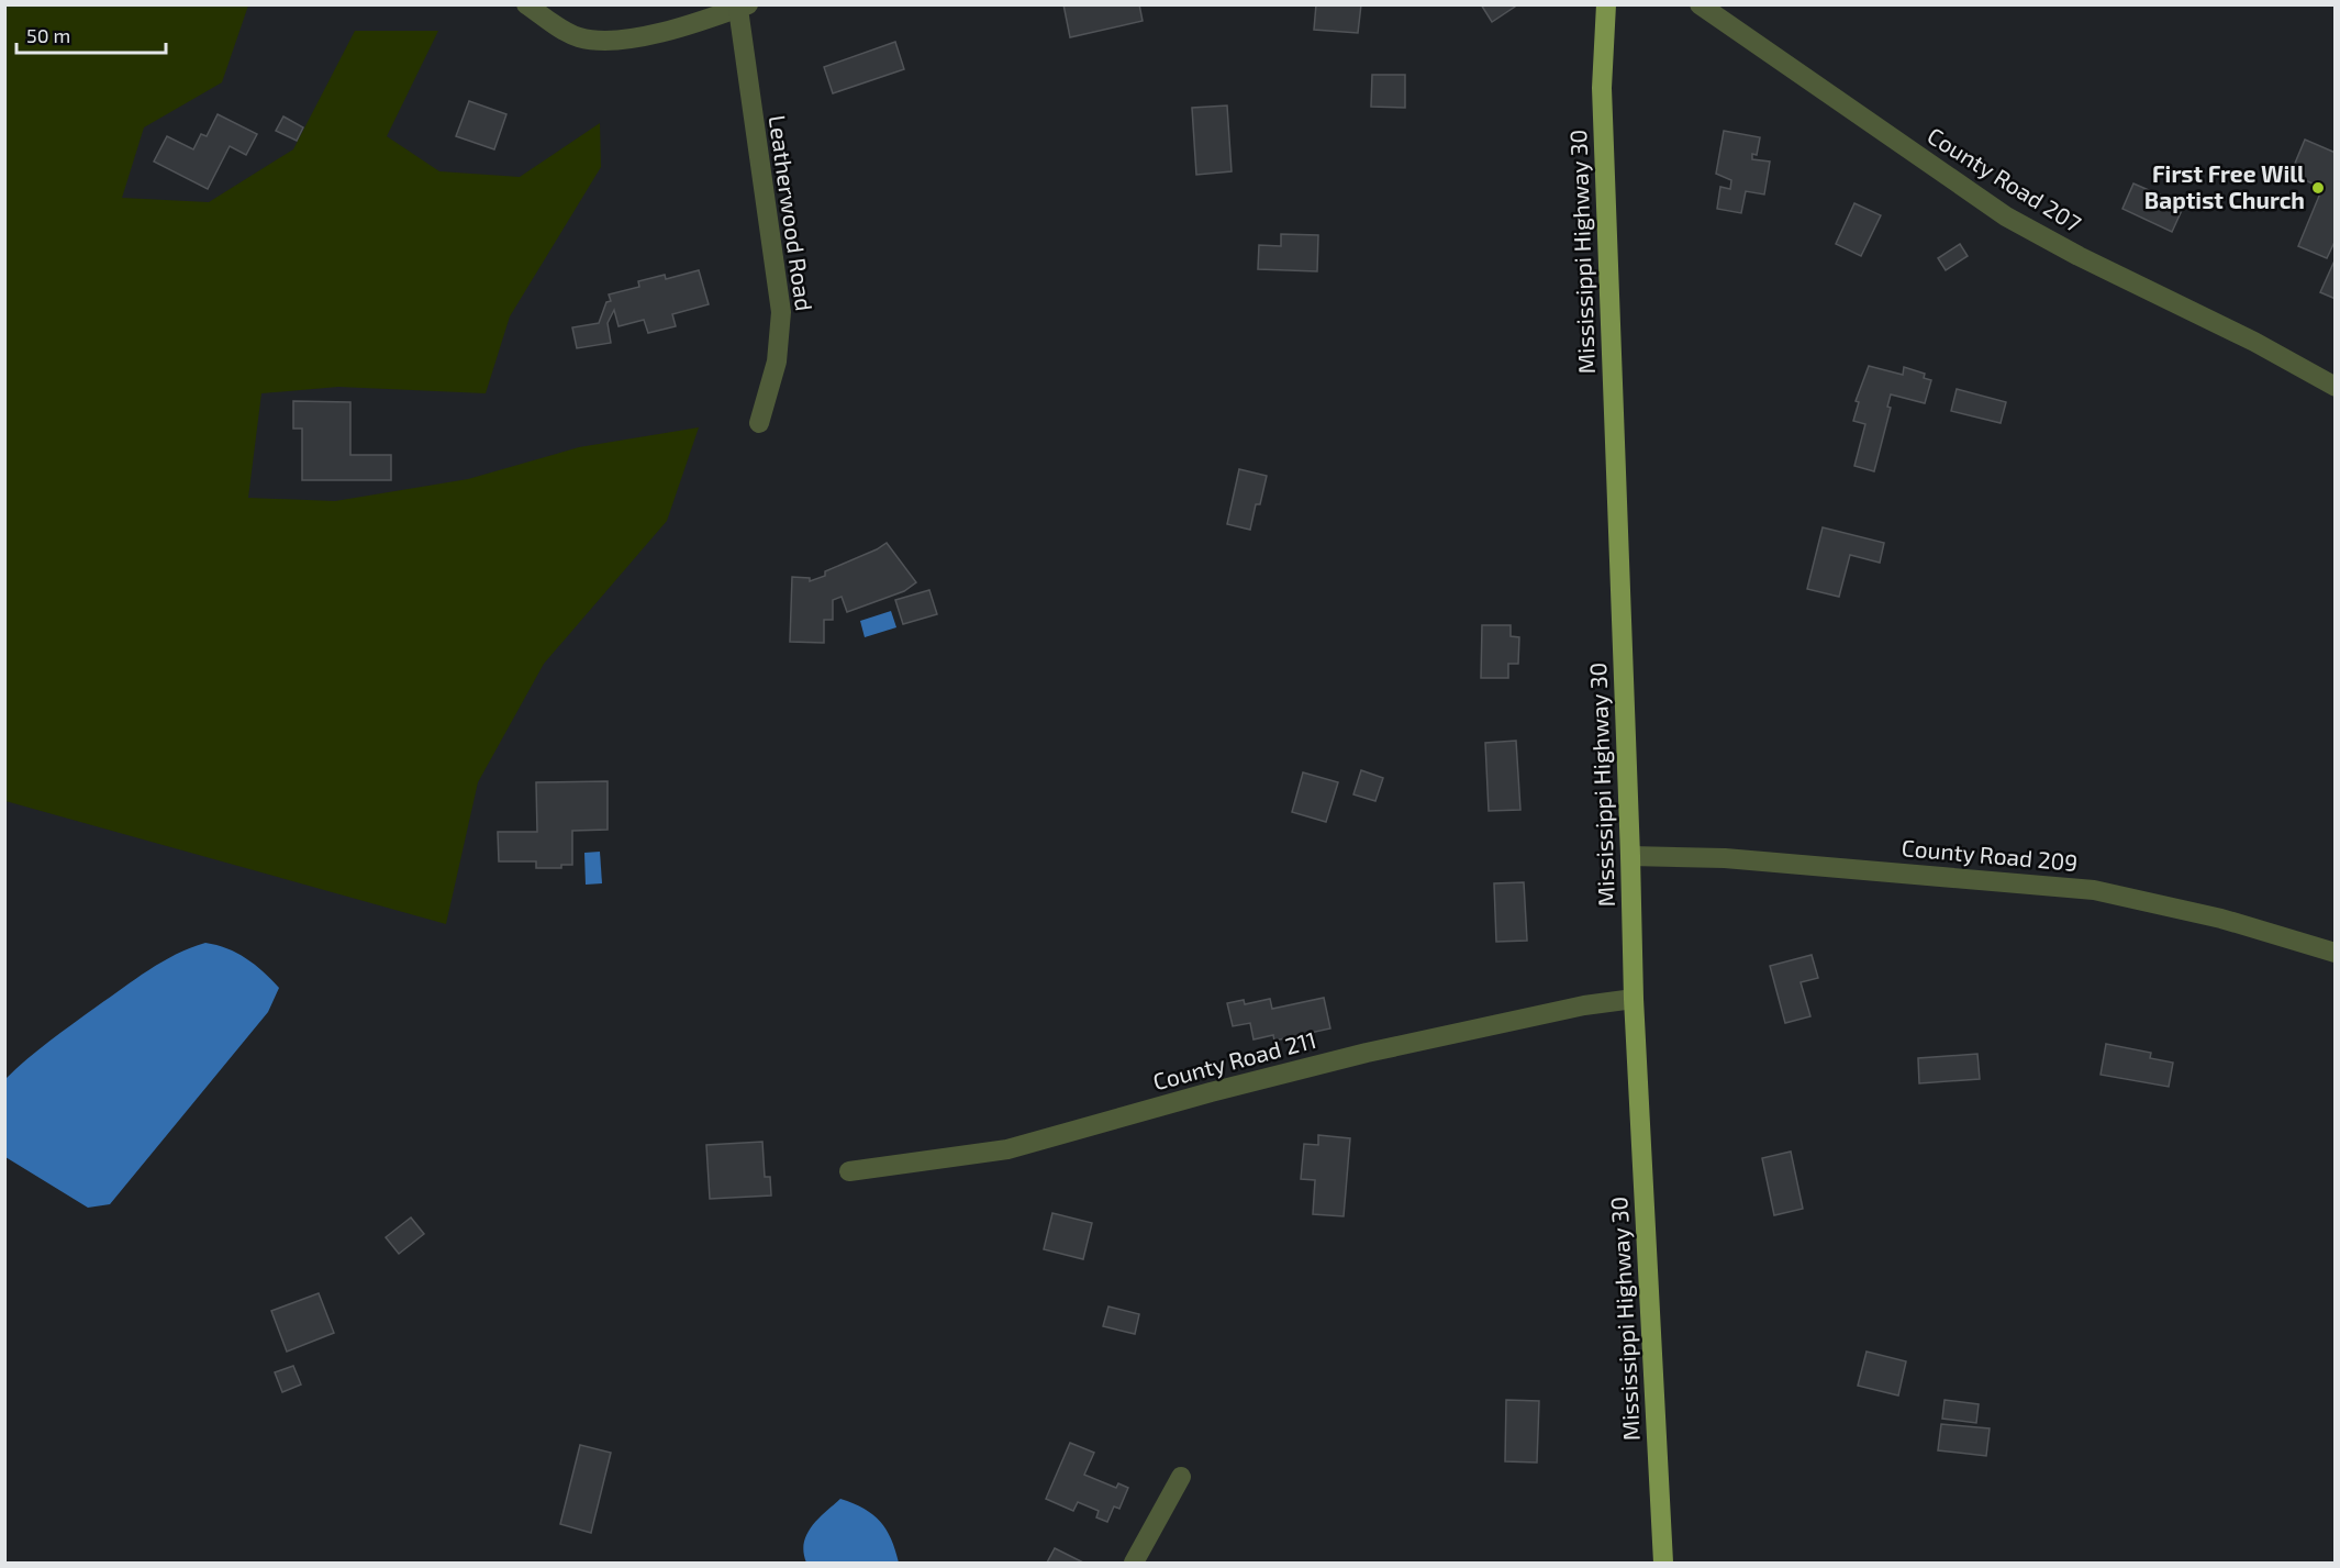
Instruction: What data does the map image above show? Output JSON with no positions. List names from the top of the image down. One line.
{"streets":{"main road":["Mississippi Highway 30"],"street":["County Road 207","Leatherwood Road","County Road 209","County Road 211"]},"crossings":[["Mississippi Highway 30","County Road 209"],["Mississippi Highway 30","County Road 211"]],"places":["First Free Will Baptist Church"],"scale_bar":"50 m"}
